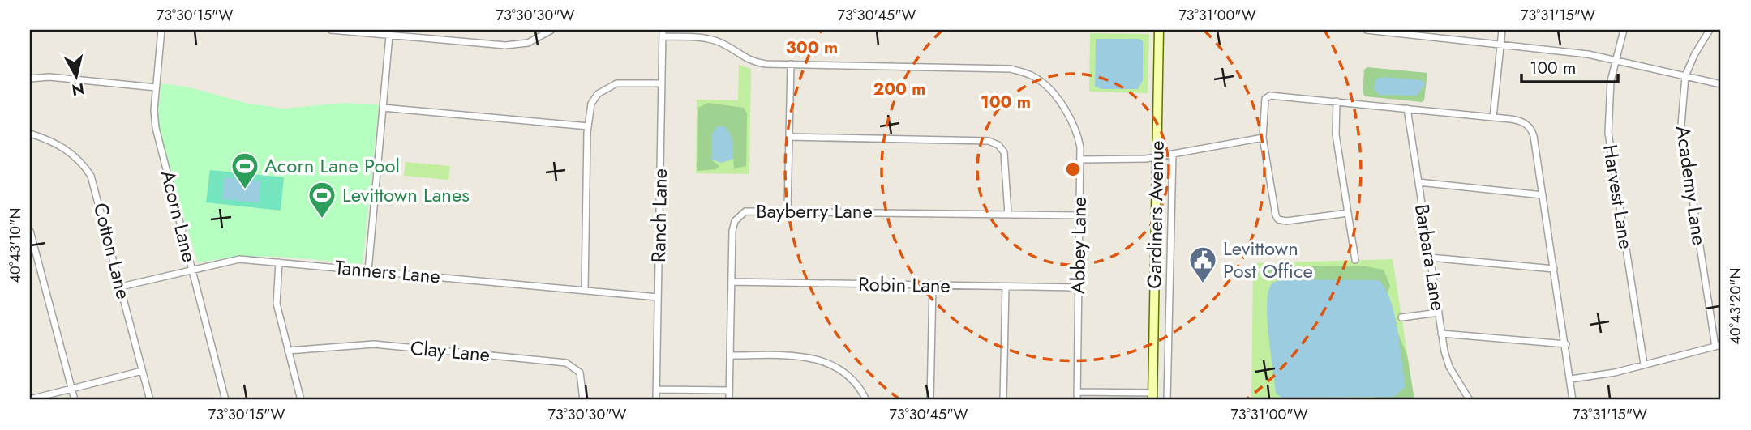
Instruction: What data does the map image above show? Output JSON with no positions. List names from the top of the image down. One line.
{"streets":{"main road":["Gardiners Avenue"],"street":["Academy Lane","Harvest Lane","Bayberry Lane","Ranch Lane","Acorn Lane","Abbey Lane","Cotton Lane","Barbara Lane","Tanners Lane","Robin Lane","Clay Lane"]},"crossings":[["Bayberry Lane","Abbey Lane"],["Bayberry Lane","Robin Lane"],["Ranch Lane","Abbey Lane"],["Ranch Lane","Tanners Lane"],["Acorn Lane","Tanners Lane"],["Abbey Lane","Robin Lane"],["Cotton Lane","Tanners Lane"]],"places":{"sports":["Acorn Lane Pool","Levittown Lanes"],"public building":["Levittown Post Office"]},"scale_bar":"100 m","north":"bottom","coordinates":["73°30'15\"W","73°30'30\"W","73°30'45\"W","73°31'00\"W","73°31'15\"W","40°43'10\"N","40°43'20\"N"],"rings":["300 m","200 m","100 m"]}
